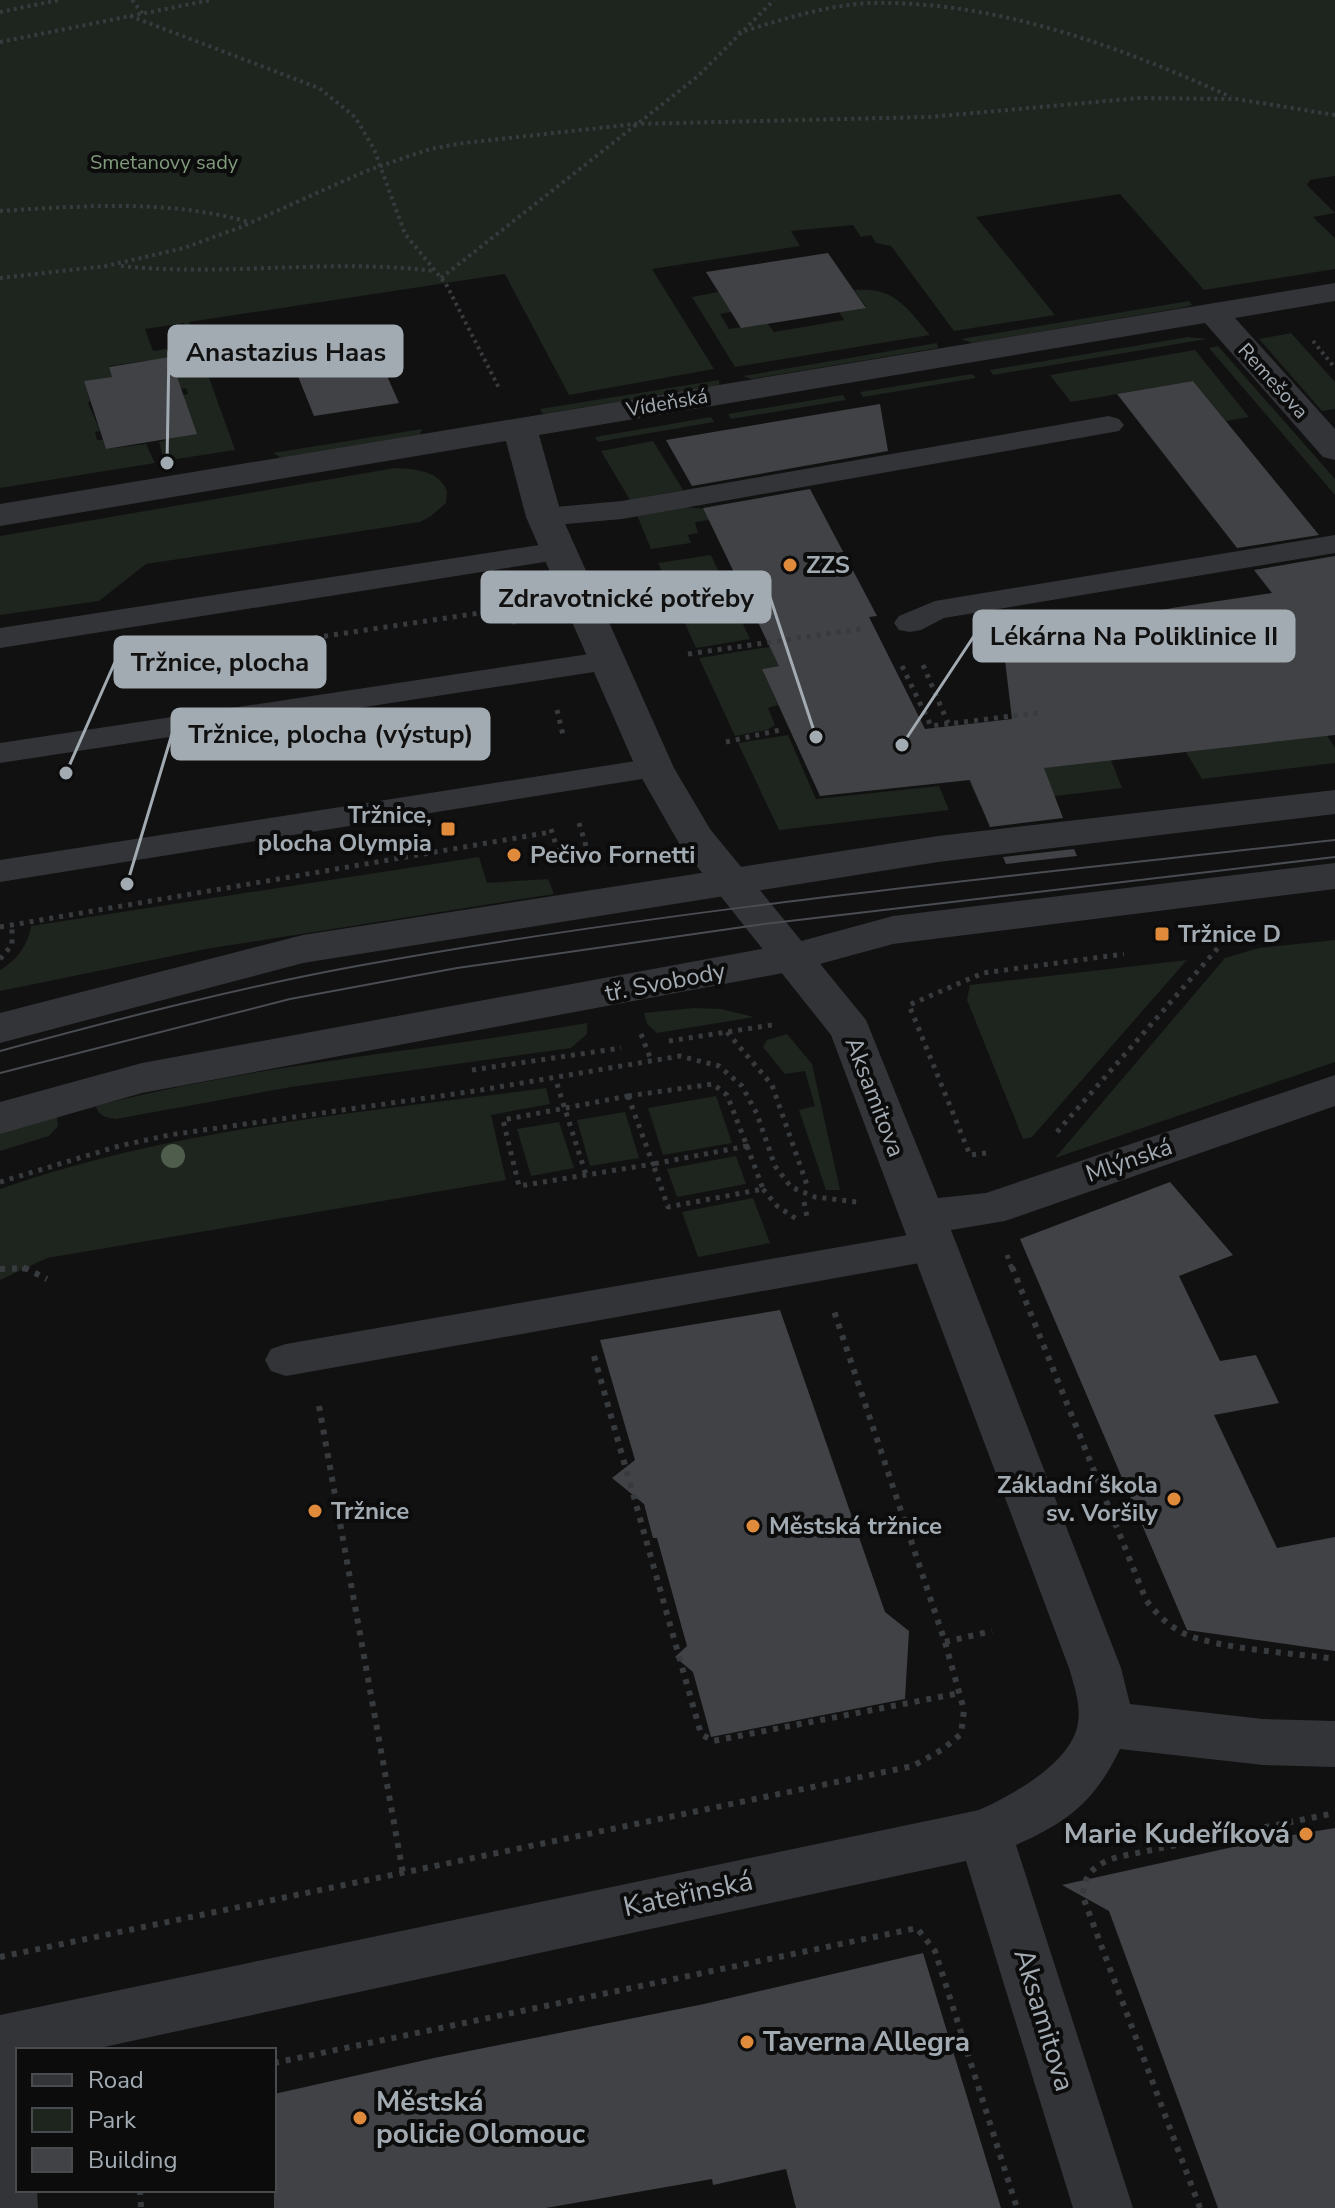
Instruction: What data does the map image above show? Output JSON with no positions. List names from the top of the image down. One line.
{"streets":{"street":["Remešova","Vídeňská","tř. Svobody","Aksamitova","Mlýnská","Kateřinská"]},"crossings":[["Remešova","Vídeňská"],["Vídeňská","Aksamitova"],["tř. Svobody","Aksamitova"],["Aksamitova","Mlýnská"],["Aksamitova","Kateřinská"]],"parks":["Smetanovy sady"],"places":{"other":["Anastazius Haas","ZZS","Zdravotnické potřeby","Lékárna Na Poliklinice II","Tržnice, plocha","Pečivo Fornetti","Tržnice, plocha (výstup)","Základní škola sv. Voršily","Tržnice","Městská tržnice","Marie Kudeříková","Taverna Allegra","Městská policie Olomouc"],"transit":["Tržnice, plocha Olympia","Tržnice D"]},"legend":["Road","Park","Building"]}
